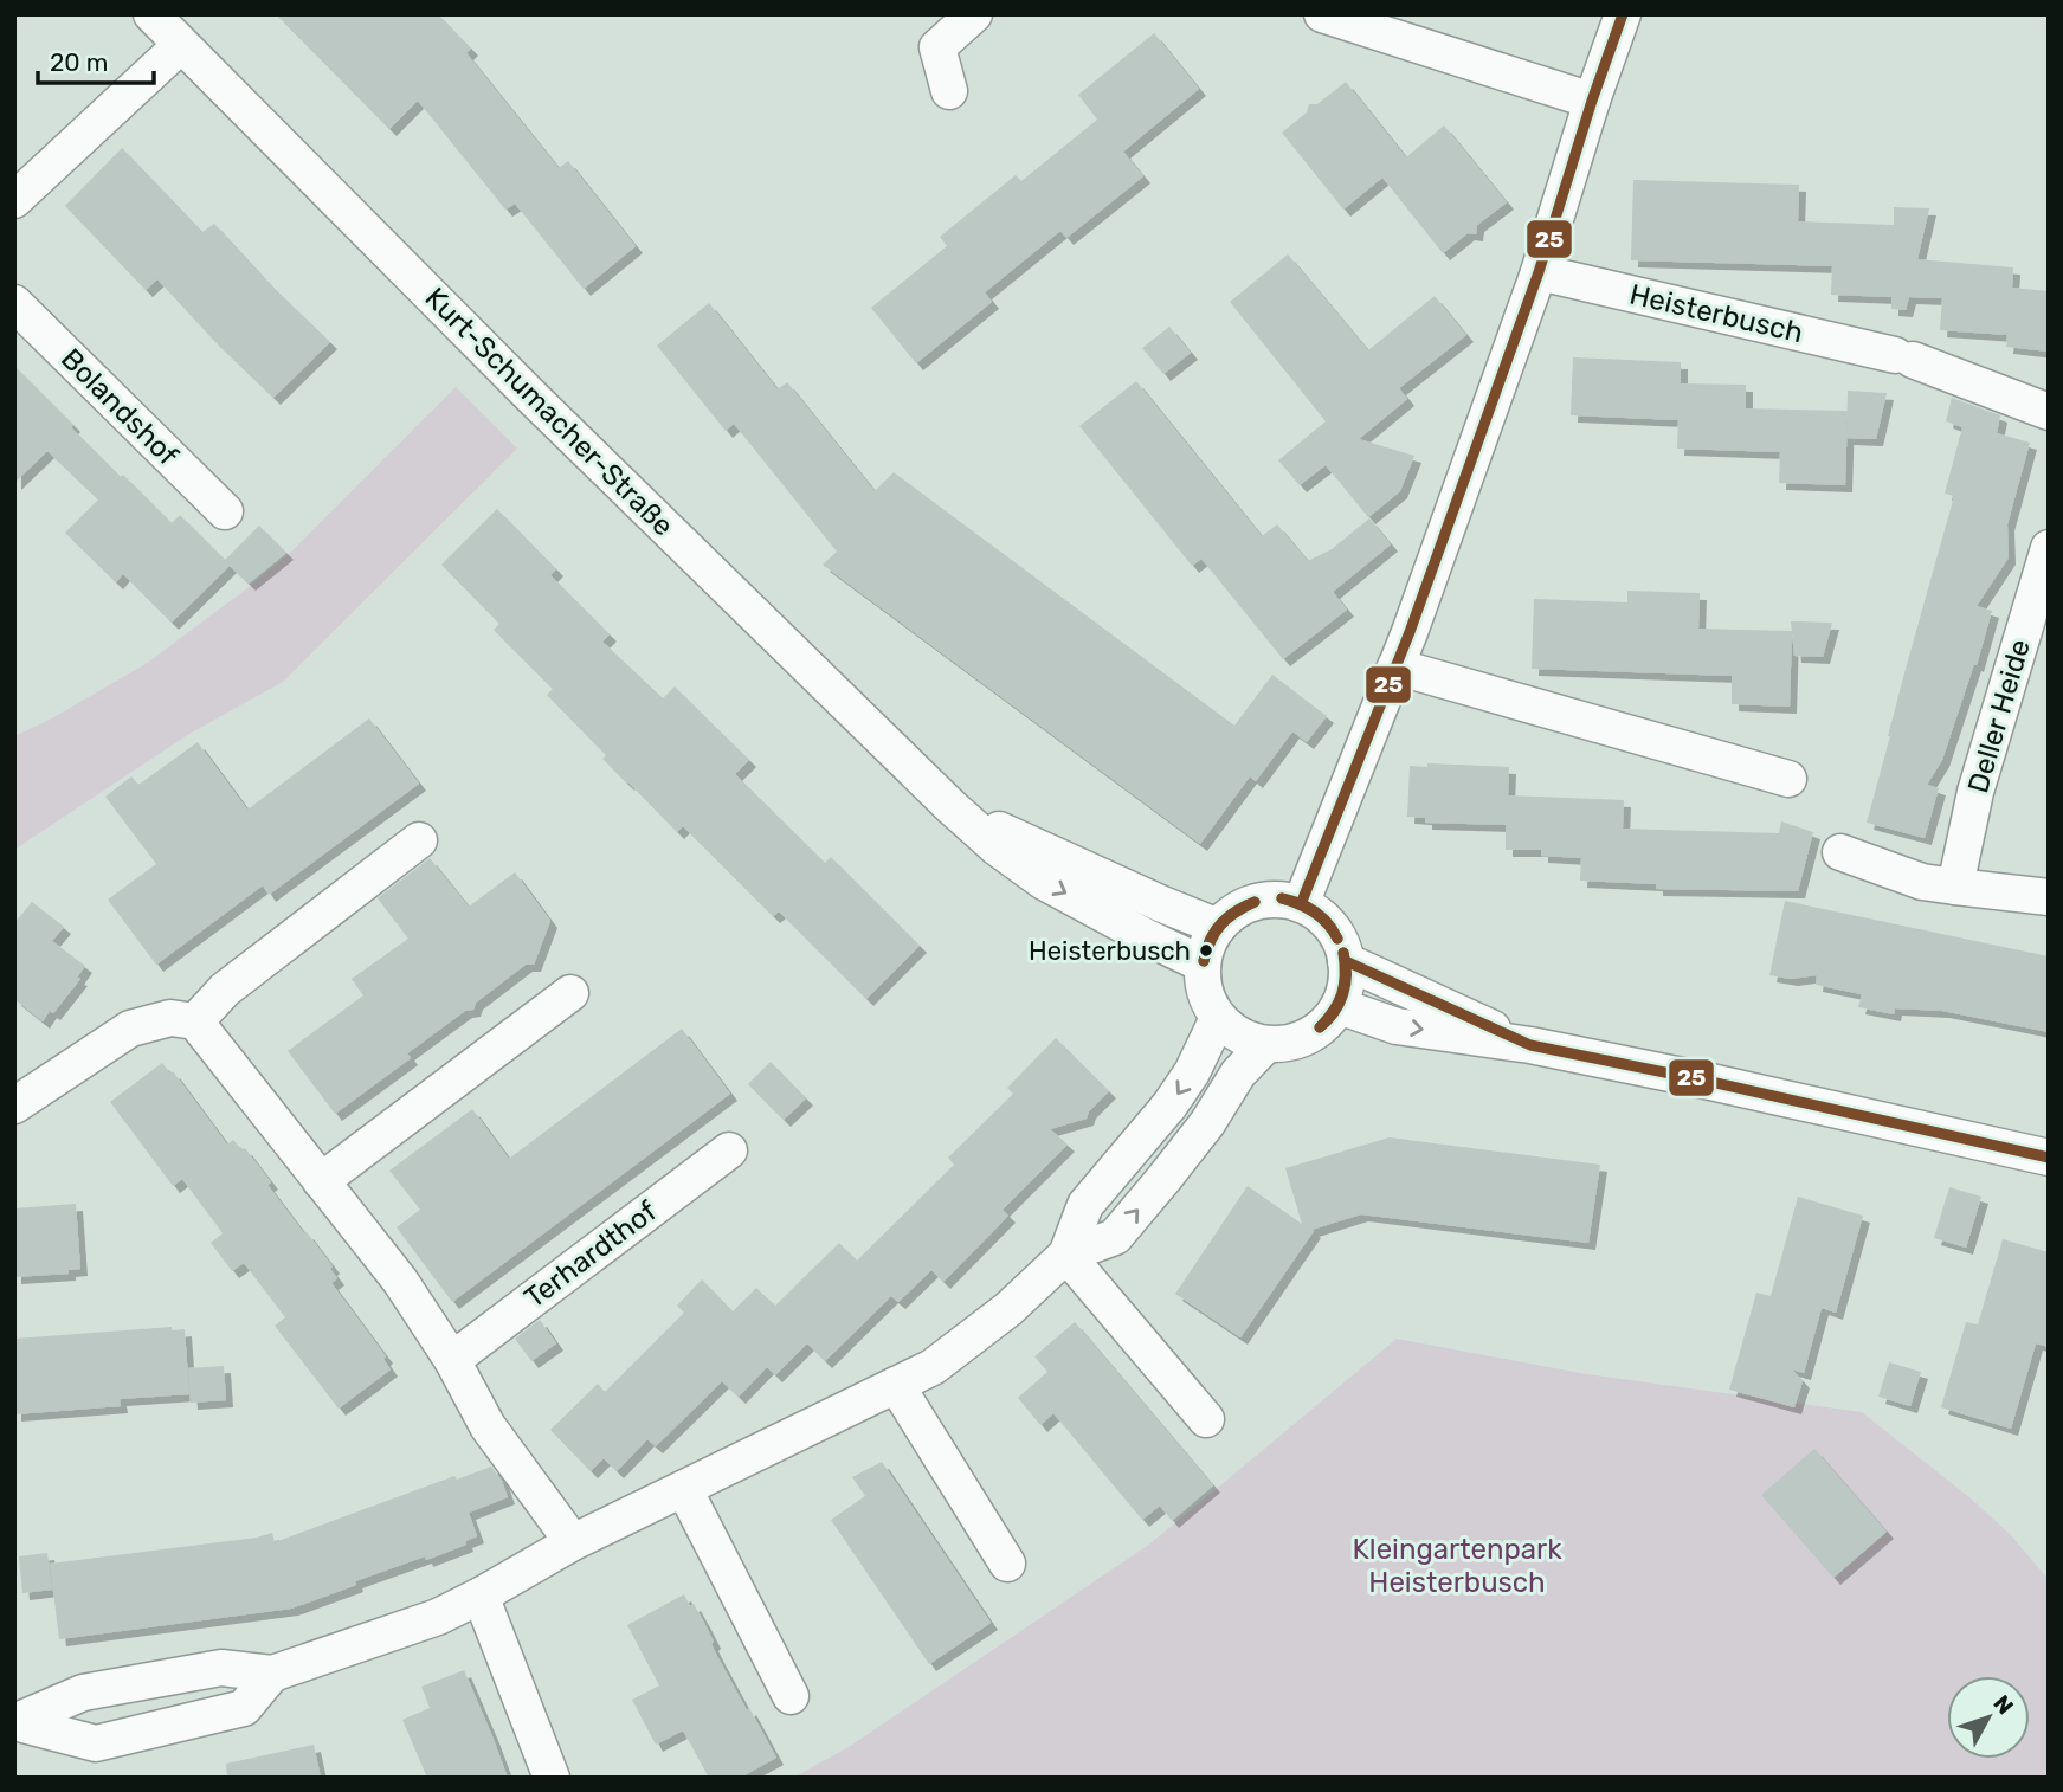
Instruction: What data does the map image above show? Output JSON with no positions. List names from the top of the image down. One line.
{"streets":{"street":["Heisterbusch","Bolandshof","Kurt-Schumacher-Straße","Deller Heide","Terhardthof"]},"parks":["Kleingartenpark Heisterbusch"],"places":["Heisterbusch"],"lines":["transit line 25"],"scale_bar":"20 m","north":"top right"}
